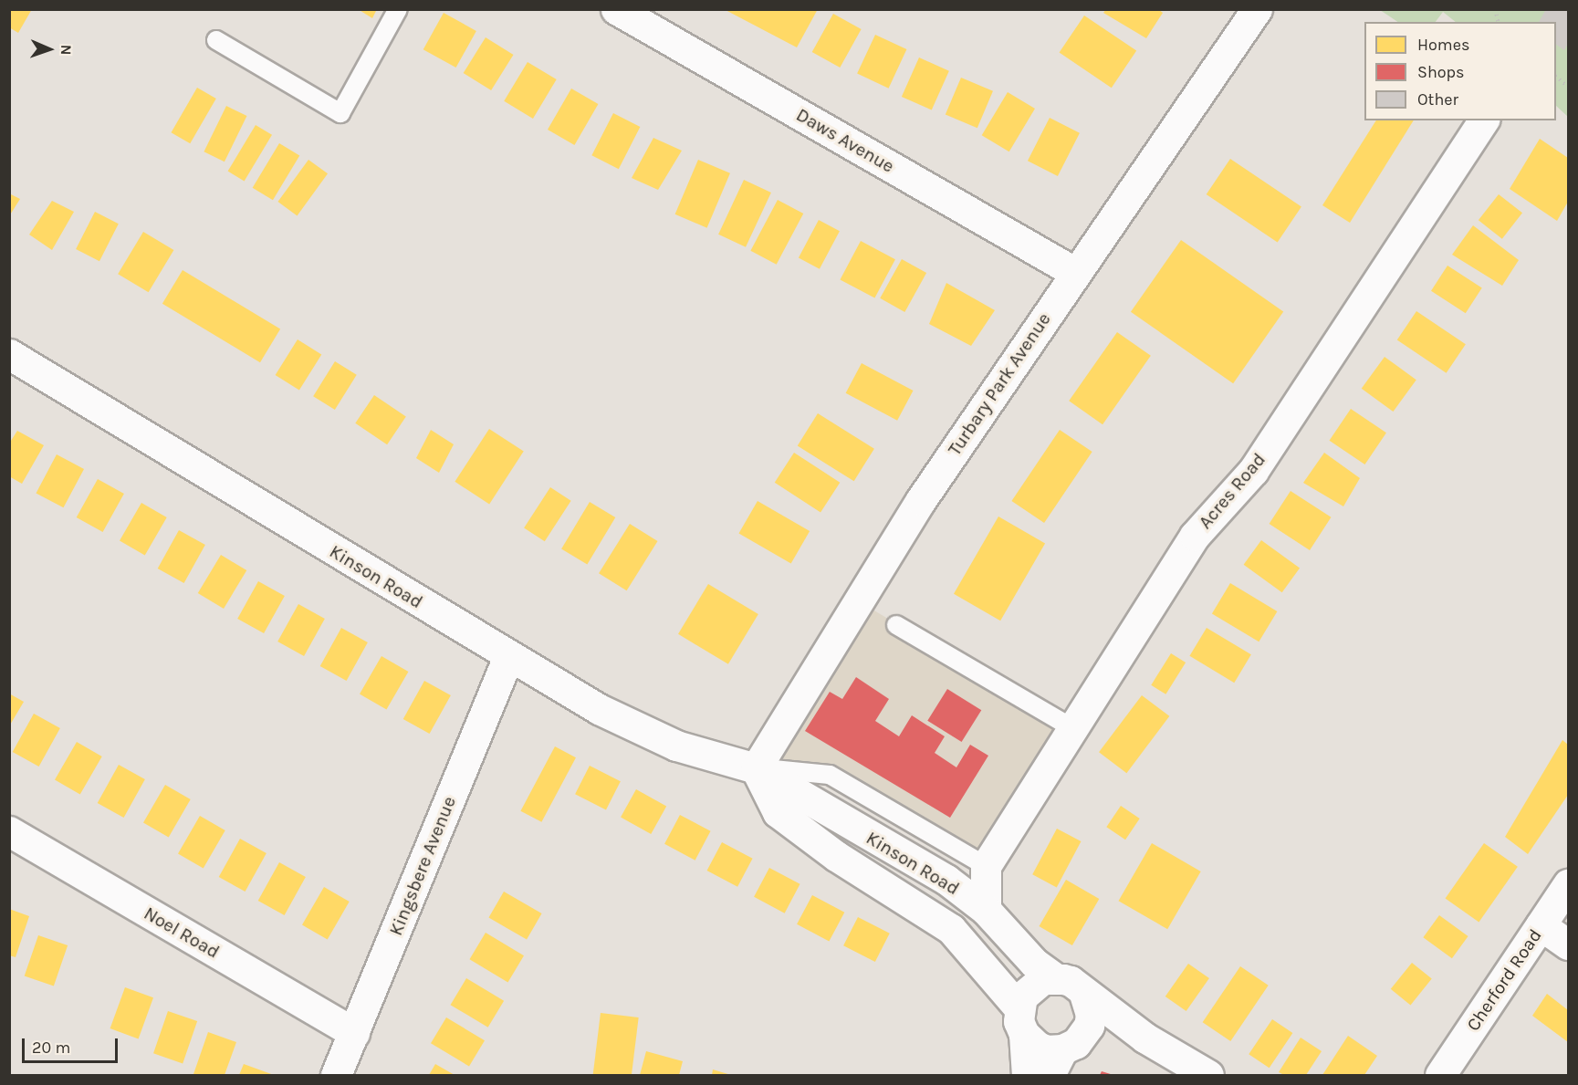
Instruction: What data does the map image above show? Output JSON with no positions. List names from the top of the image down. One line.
{"streets":{"street":["Daws Avenue","Turbary Park Avenue","Acres Road","Kinson Road","Kingsbere Avenue","Noel Road","Cherford Road"]},"crossings":[["Daws Avenue","Turbary Park Avenue"],["Turbary Park Avenue","Kinson Road"],["Kinson Road","Kingsbere Avenue"],["Kingsbere Avenue","Noel Road"]],"legend":["Homes","Shops","Other"],"scale_bar":"20 m","north":"right"}
